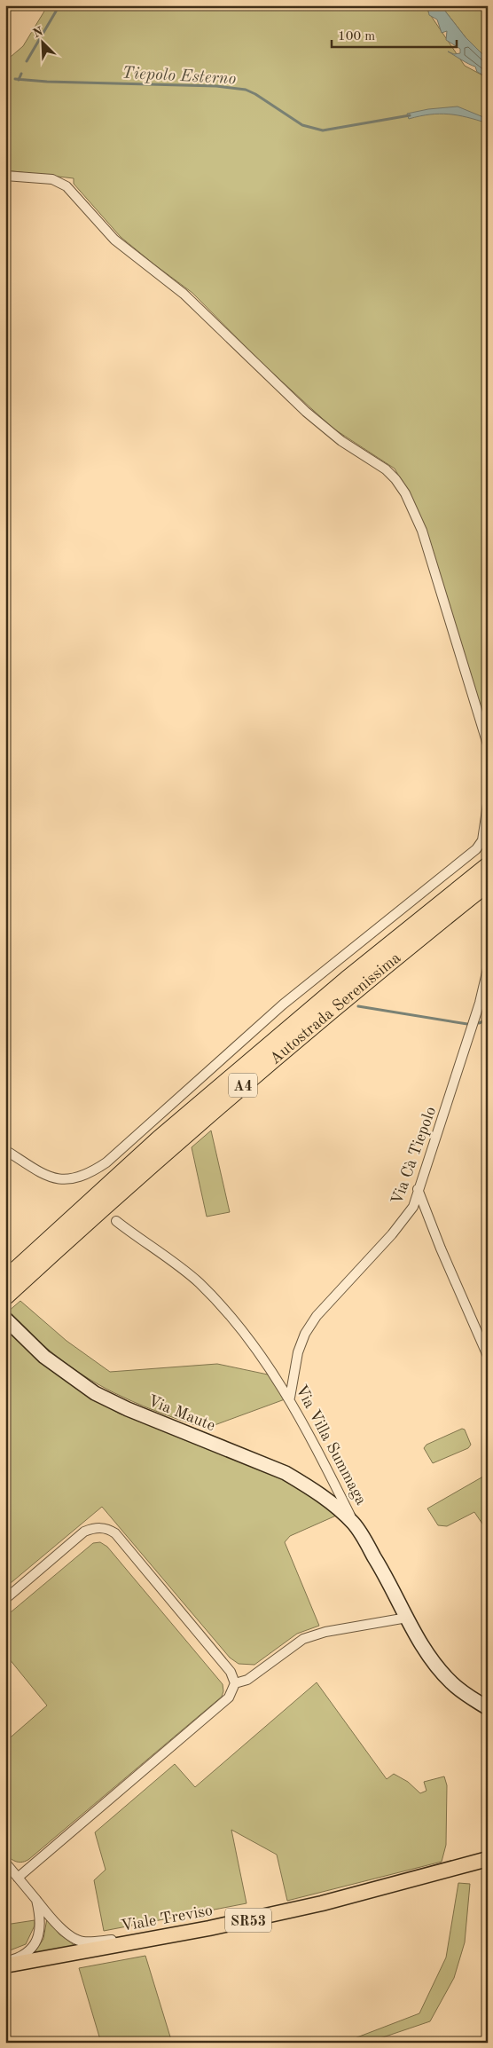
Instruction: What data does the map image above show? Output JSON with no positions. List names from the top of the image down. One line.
{"streets":{"highway":["Autostrada Serenissima","A4"],"main road":["Viale Treviso","SR53"],"street":["Via Cà Tiepolo","Via Maute","Via Villa Summaga"]},"crossings":[["Via Cà Tiepolo","Via Villa Summaga"],["Via Maute","Via Villa Summaga"]],"water":["Tiepolo Esterno"],"scale_bar":"100 m","north":"top left"}
